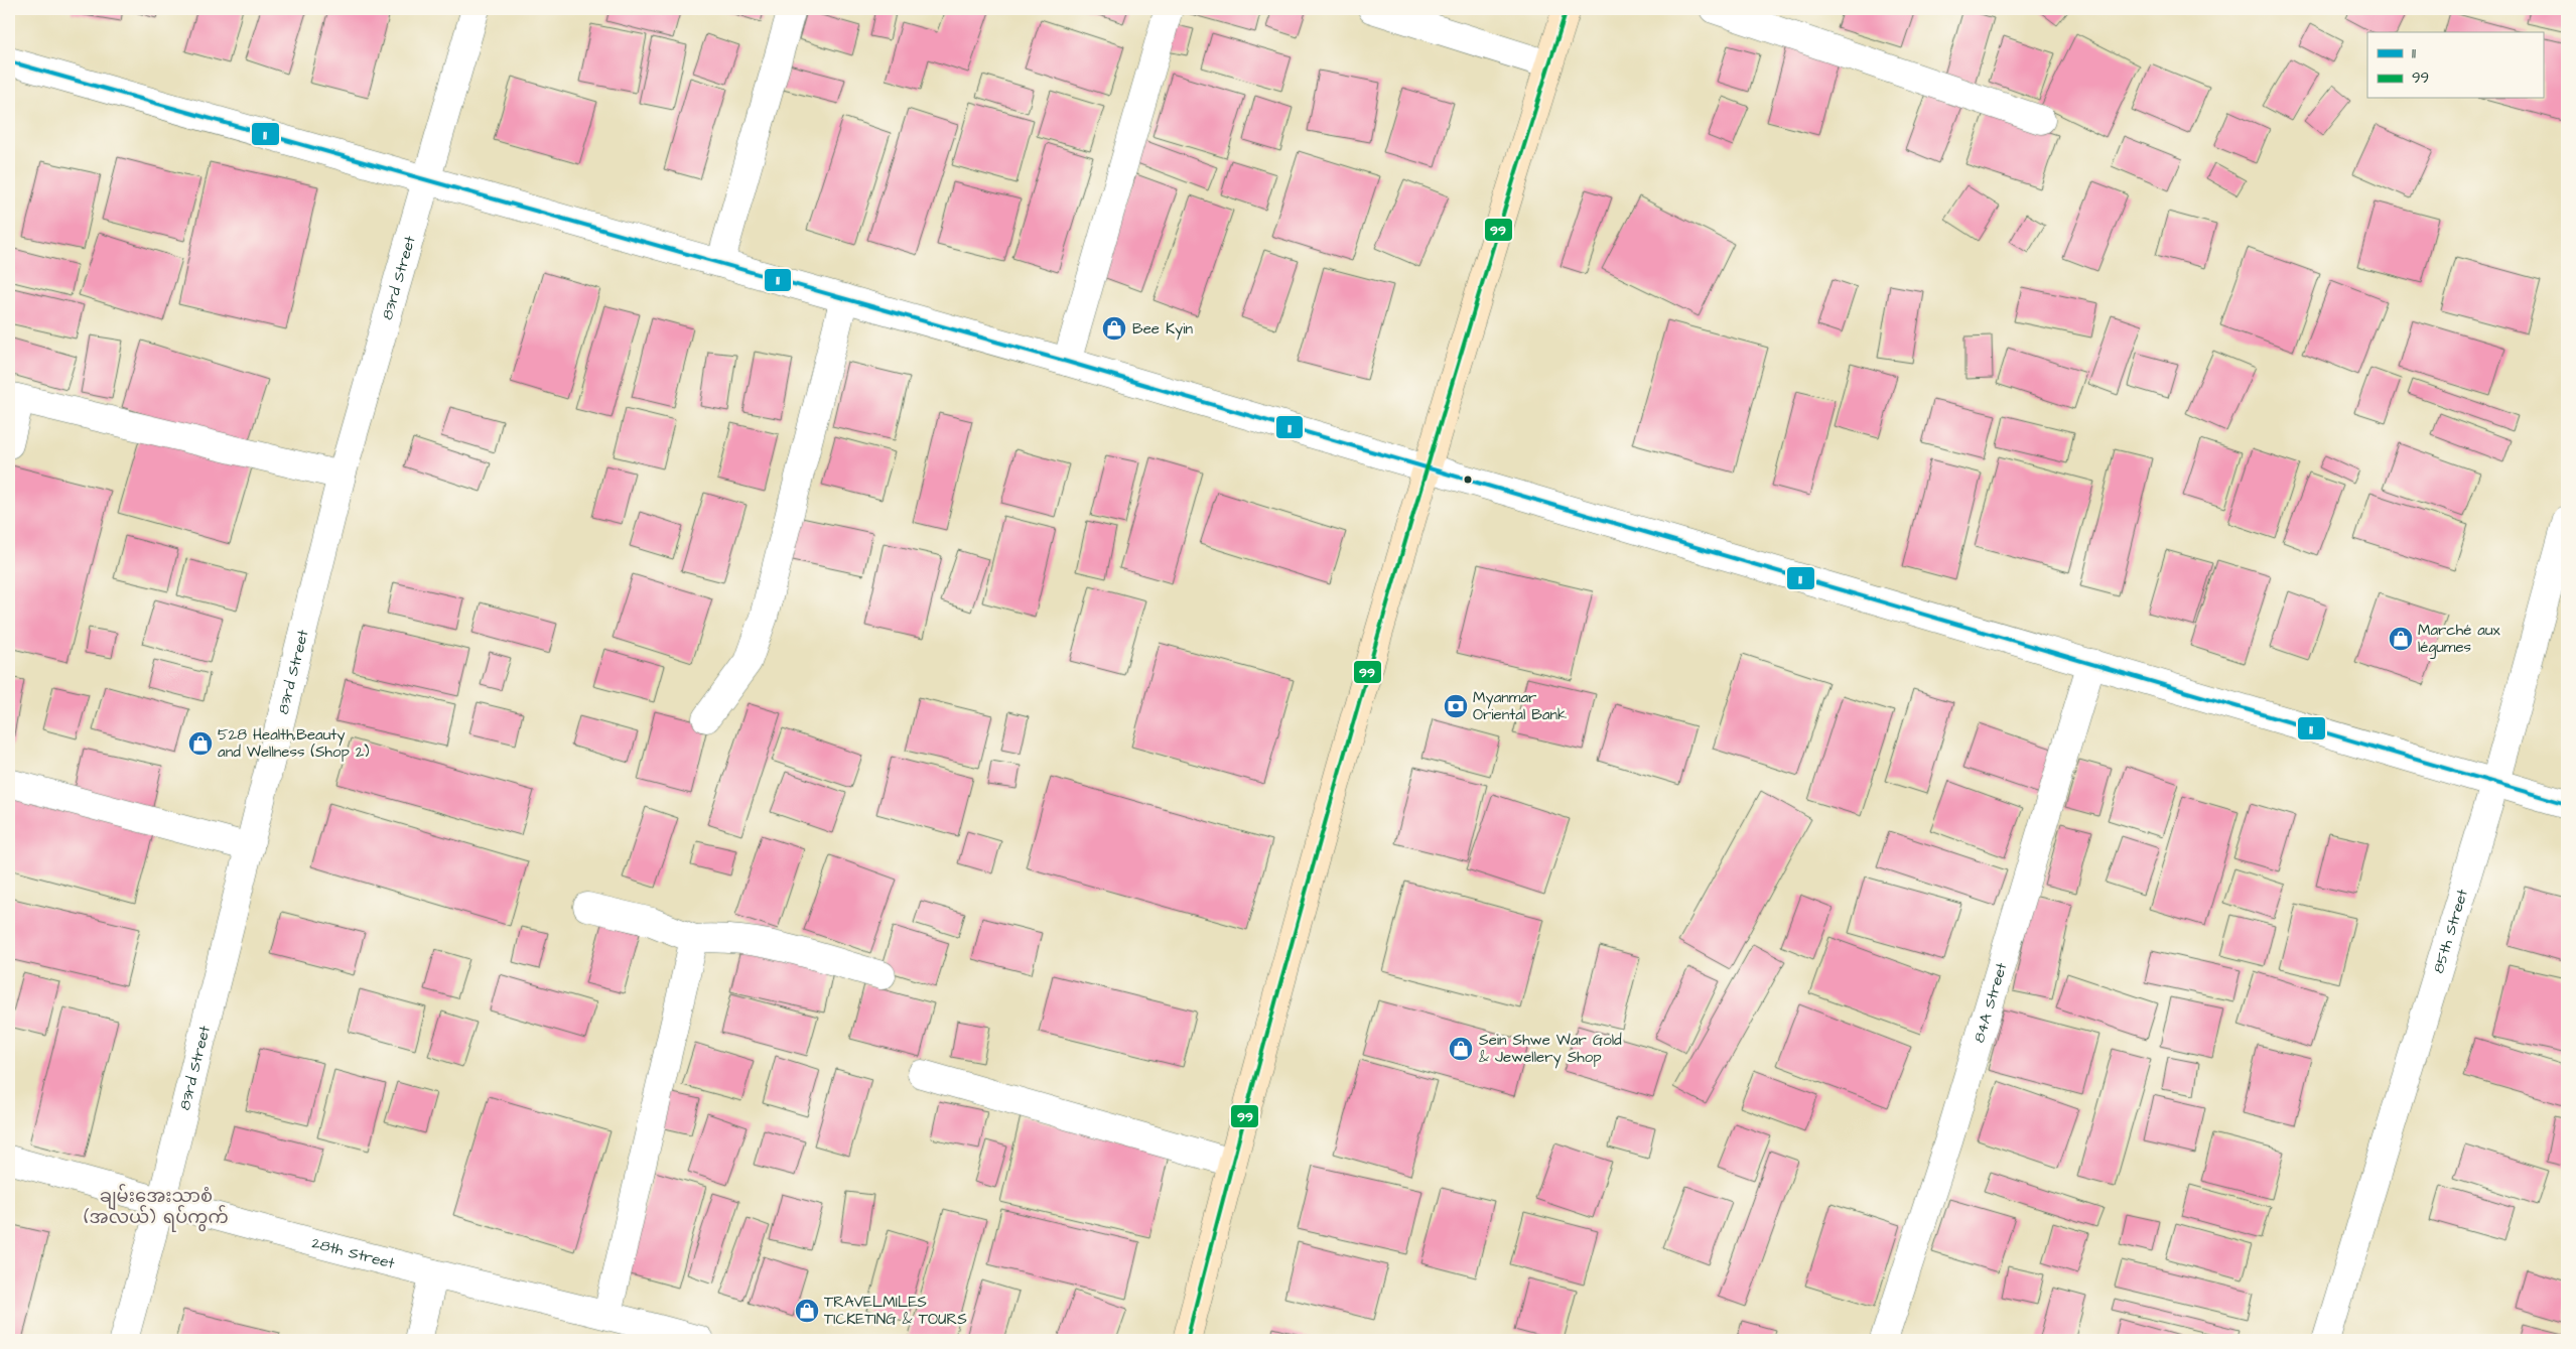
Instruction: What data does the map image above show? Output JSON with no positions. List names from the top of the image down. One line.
{"streets":{"street":["83rd Street","85th Street","84A Street","28th Street"]},"crossings":[["83rd Street","28th Street"]],"districts":["ချမ်းအေးသာစံ (အလယ်) ရပ်ကွက်"],"places":{"shop":["Bee Kyin","Marché aux légumes","528 Health,Beauty and Wellness (Shop 2)","Sein Shwe War Gold & Jewellery Shop","TRAVELMILES TICKETING & TOURS"],"bank":["Myanmar Oriental Bank"]},"lines":["transit line 99","transit line 11"],"legend":["11","99"]}
